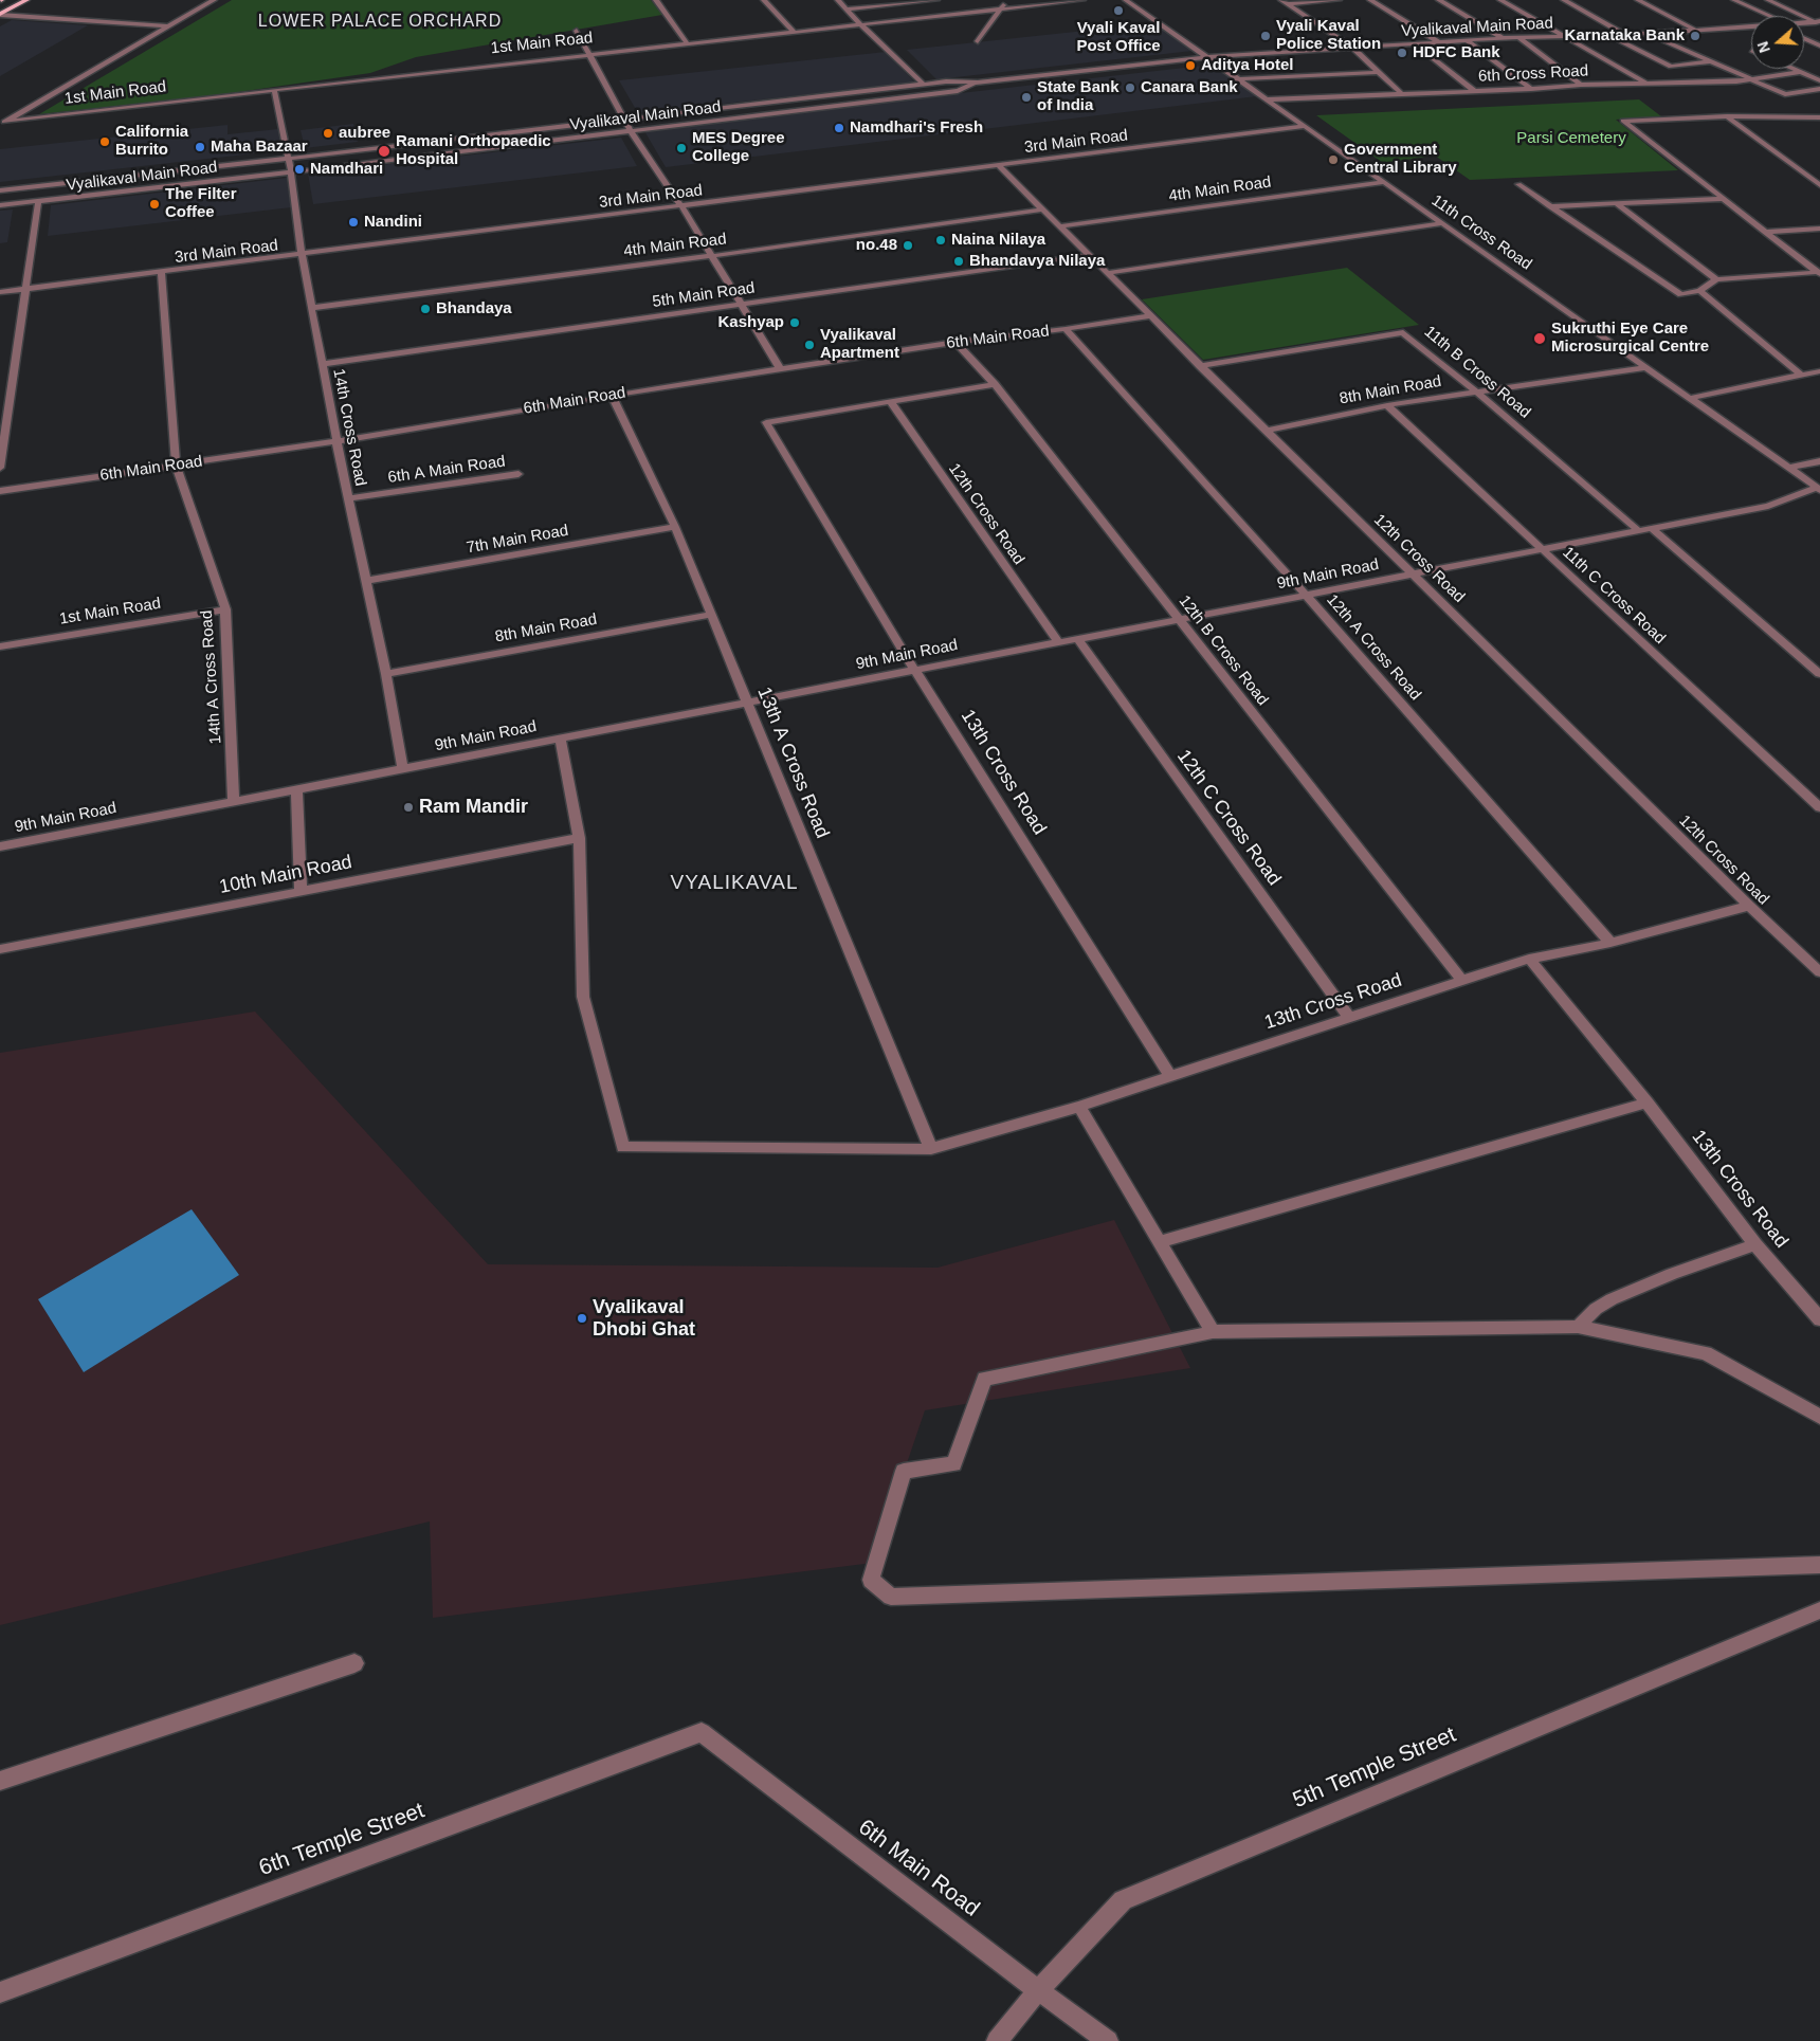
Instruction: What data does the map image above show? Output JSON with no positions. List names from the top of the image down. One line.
{"streets":{"street":["Vyalikaval Main Road","1st Main Road","6th Cross Road","3rd Main Road","4th Main Road","11th Cross Road","5th Main Road","6th Main Road","11th B Cross Road","8th Main Road","14th Cross Road","6th A Main Road","12th Cross Road","7th Main Road","9th Main Road","11th C Cross Road","12th A Cross Road","12th B Cross Road","14th A Cross Road","13th A Cross Road","13th Cross Road","12th C Cross Road","10th Main Road","5th Temple Street","6th Temple Street"]},"crossings":[["Vyalikaval Main Road","11th Cross Road"],["Vyalikaval Main Road","14th Cross Road"],["1st Main Road","14th Cross Road"],["1st Main Road","14th A Cross Road"],["6th Cross Road","11th Cross Road"],["3rd Main Road","11th Cross Road"],["3rd Main Road","14th Cross Road"],["3rd Main Road","12th Cross Road"],["3rd Main Road","14th A Cross Road"],["4th Main Road","11th Cross Road"],["4th Main Road","14th Cross Road"],["4th Main Road","12th Cross Road"],["11th Cross Road","8th Main Road"],["11th Cross Road","9th Main Road"],["5th Main Road","14th Cross Road"],["5th Main Road","12th Cross Road"],["6th Main Road","14th Cross Road"],["6th Main Road","12th Cross Road"],["6th Main Road","12th A Cross Road"],["6th Main Road","12th B Cross Road"],["6th Main Road","14th A Cross Road"],["6th Main Road","13th A Cross Road"],["6th Main Road","5th Temple Street"],["6th Main Road","6th Temple Street"],["11th B Cross Road","8th Main Road"],["11th B Cross Road","12th Cross Road"],["11th B Cross Road","9th Main Road"],["8th Main Road","14th Cross Road"],["8th Main Road","12th Cross Road"],["8th Main Road","11th C Cross Road"],["8th Main Road","13th A Cross Road"],["14th Cross Road","6th A Main Road"],["14th Cross Road","7th Main Road"],["14th Cross Road","9th Main Road"],["12th Cross Road","9th Main Road"],["12th Cross Road","13th Cross Road"],["7th Main Road","13th A Cross Road"],["9th Main Road","11th C Cross Road"],["9th Main Road","12th A Cross Road"],["9th Main Road","12th B Cross Road"],["9th Main Road","14th A Cross Road"],["9th Main Road","13th A Cross Road"],["9th Main Road","13th Cross Road"],["9th Main Road","12th C Cross Road"],["12th A Cross Road","13th Cross Road"],["12th B Cross Road","13th Cross Road"],["13th Cross Road","12th C Cross Road"]],"districts":["LOWER PALACE ORCHARD","VYALIKAVAL"],"parks":["Parsi Cemetery"],"places":["Vyali Kaval Post Office","Vyali Kaval Police Station","Karnataka Bank","HDFC Bank","Aditya Hotel","Canara Bank","State Bank of India","Namdhari's Fresh","aubree","California Burrito","Maha Bazaar","MES Degree College","Ramani Orthopaedic Hospital","Government Central Library","Namdhari","The Filter Coffee","Nandini","Naina Nilaya","no.48","Bhandavya Nilaya","Bhandaya","Kashyap","Sukruthi Eye Care Microsurgical Centre","Vyalikaval Apartment","Ram Mandir","Vyalikaval Dhobi Ghat"],"north":"left"}
